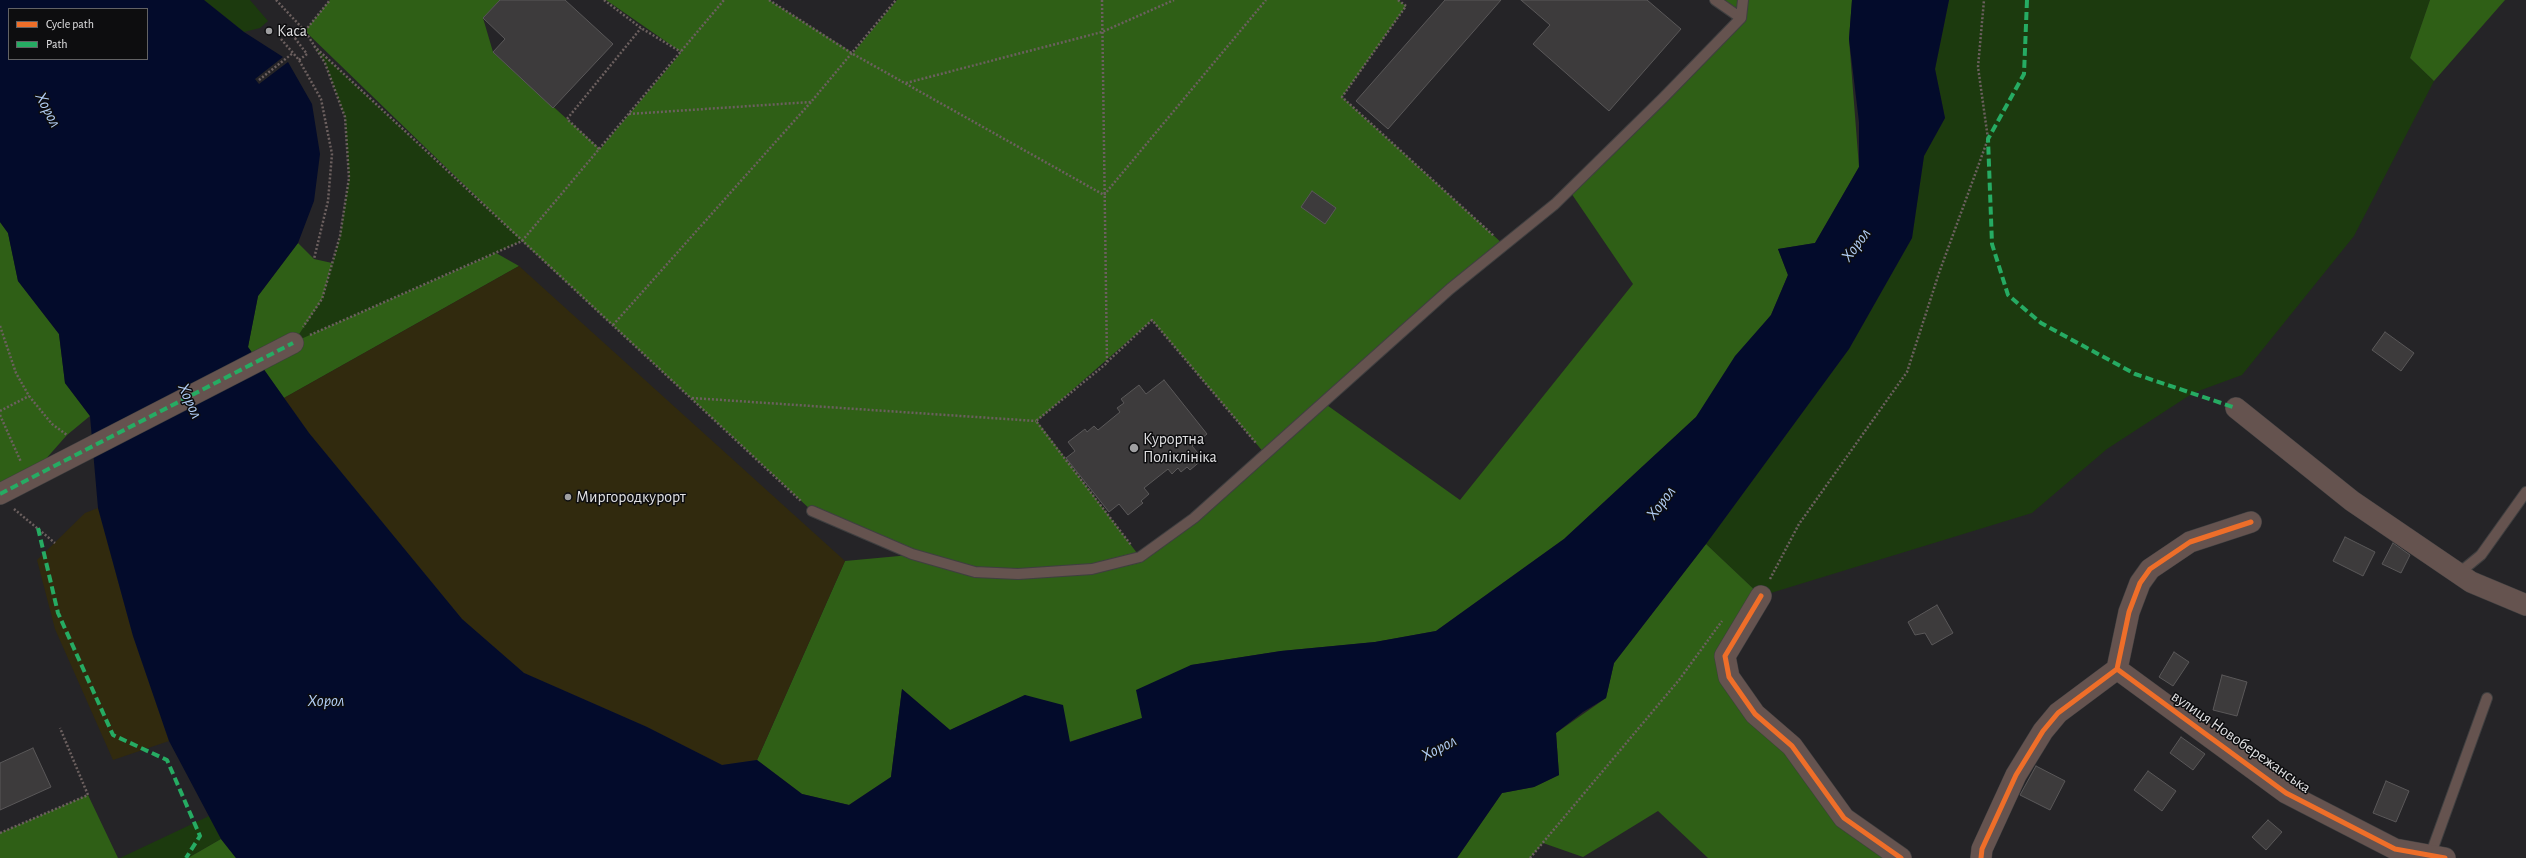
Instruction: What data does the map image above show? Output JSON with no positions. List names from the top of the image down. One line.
{"streets":{"street":["вулиця Новобережанська"]},"water":["Хорол"],"places":["Каса","Курортна Поліклініка","Миргородкурорт"],"legend":["Cycle path","Path"]}
